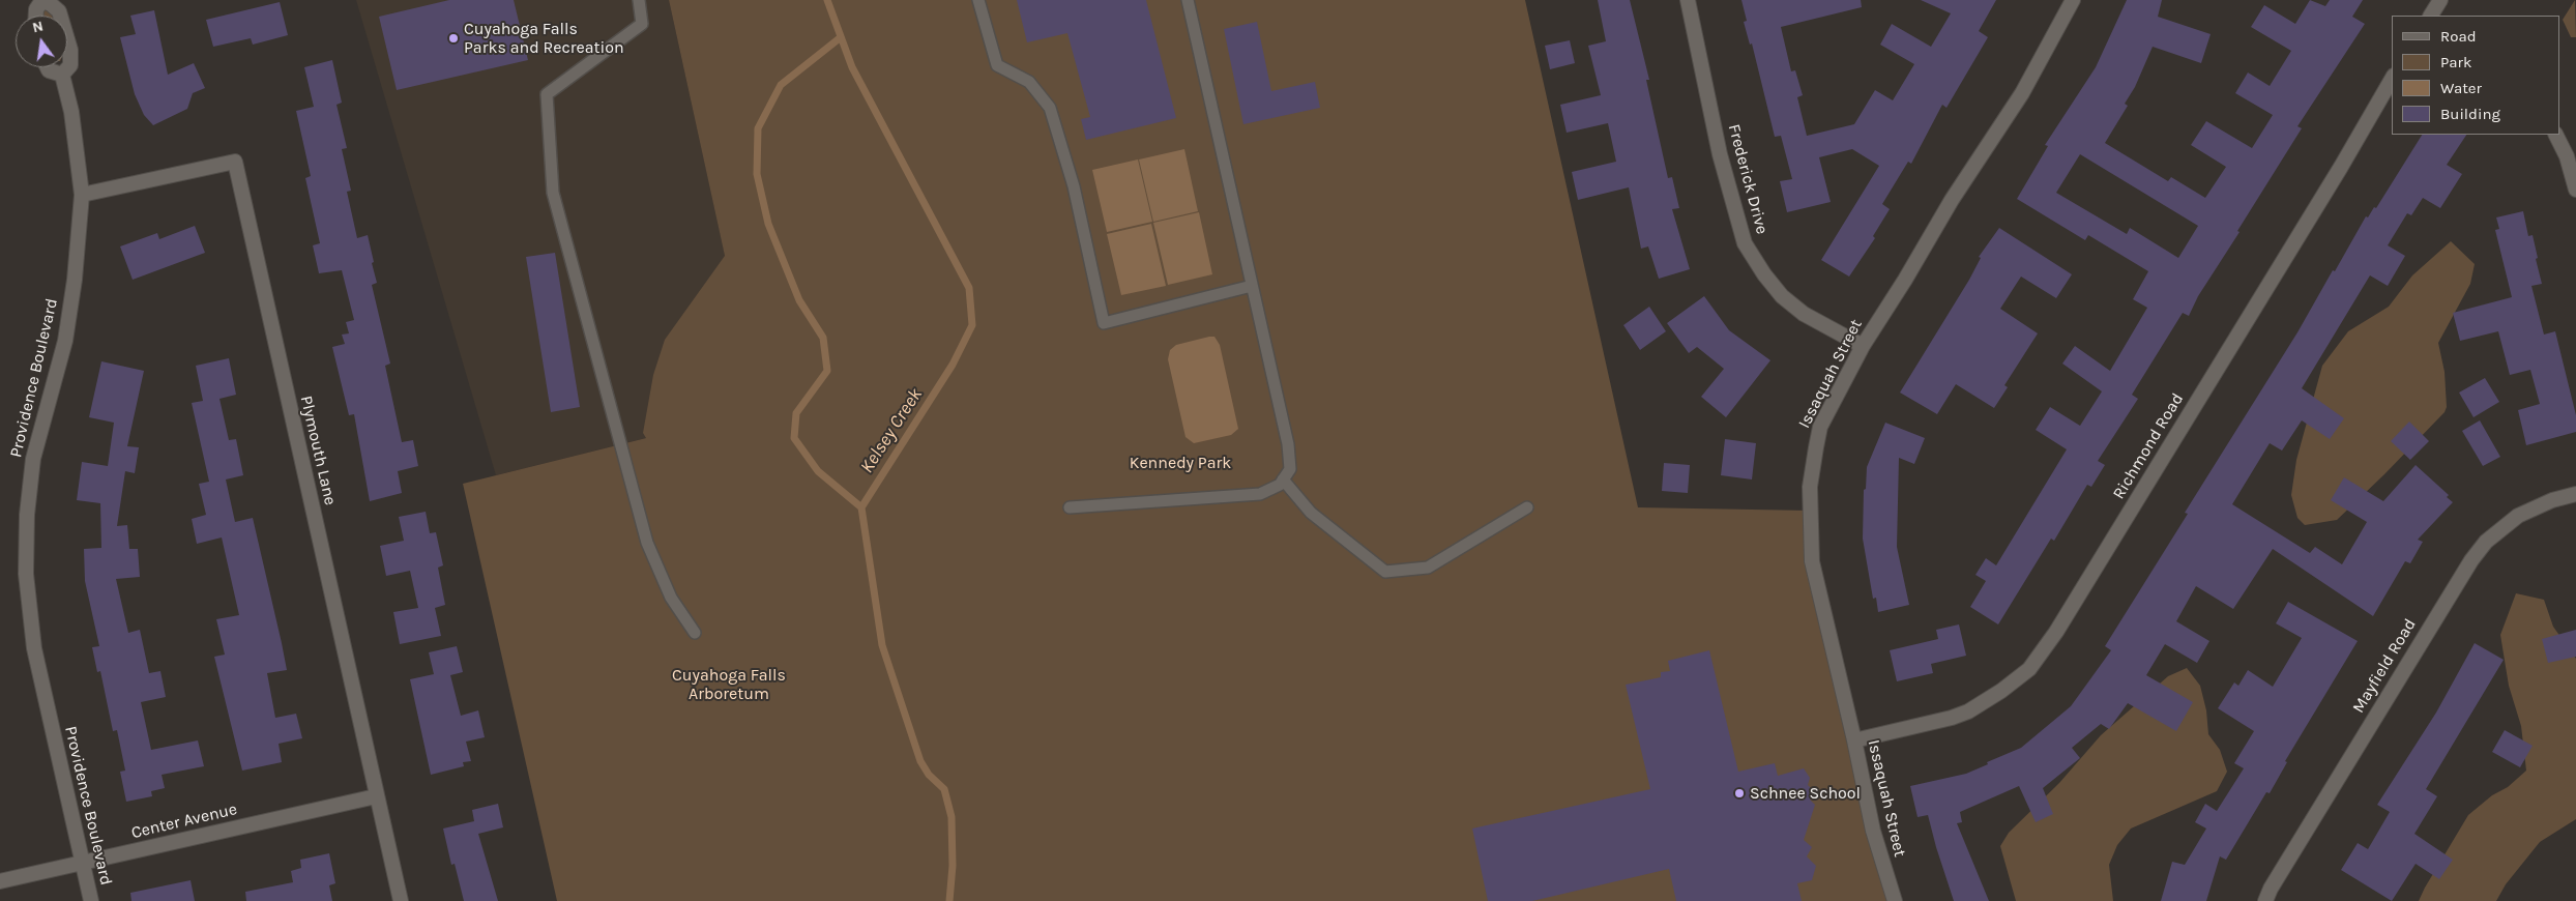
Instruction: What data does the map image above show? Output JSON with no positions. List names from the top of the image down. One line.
{"streets":{"street":["Frederick Drive","Issaquah Street","Providence Boulevard","Richmond Road","Plymouth Lane","Mayfield Road","Center Avenue"]},"crossings":[["Frederick Drive","Issaquah Street"],["Issaquah Street","Richmond Road"],["Providence Boulevard","Plymouth Lane"],["Providence Boulevard","Center Avenue"],["Plymouth Lane","Center Avenue"]],"water":["Kelsey Creek"],"parks":["Kennedy Park","Cuyahoga Falls Arboretum"],"places":["Cuyahoga Falls Parks and Recreation","Schnee School"],"legend":["Road","Park","Water","Building"],"north":"top"}
